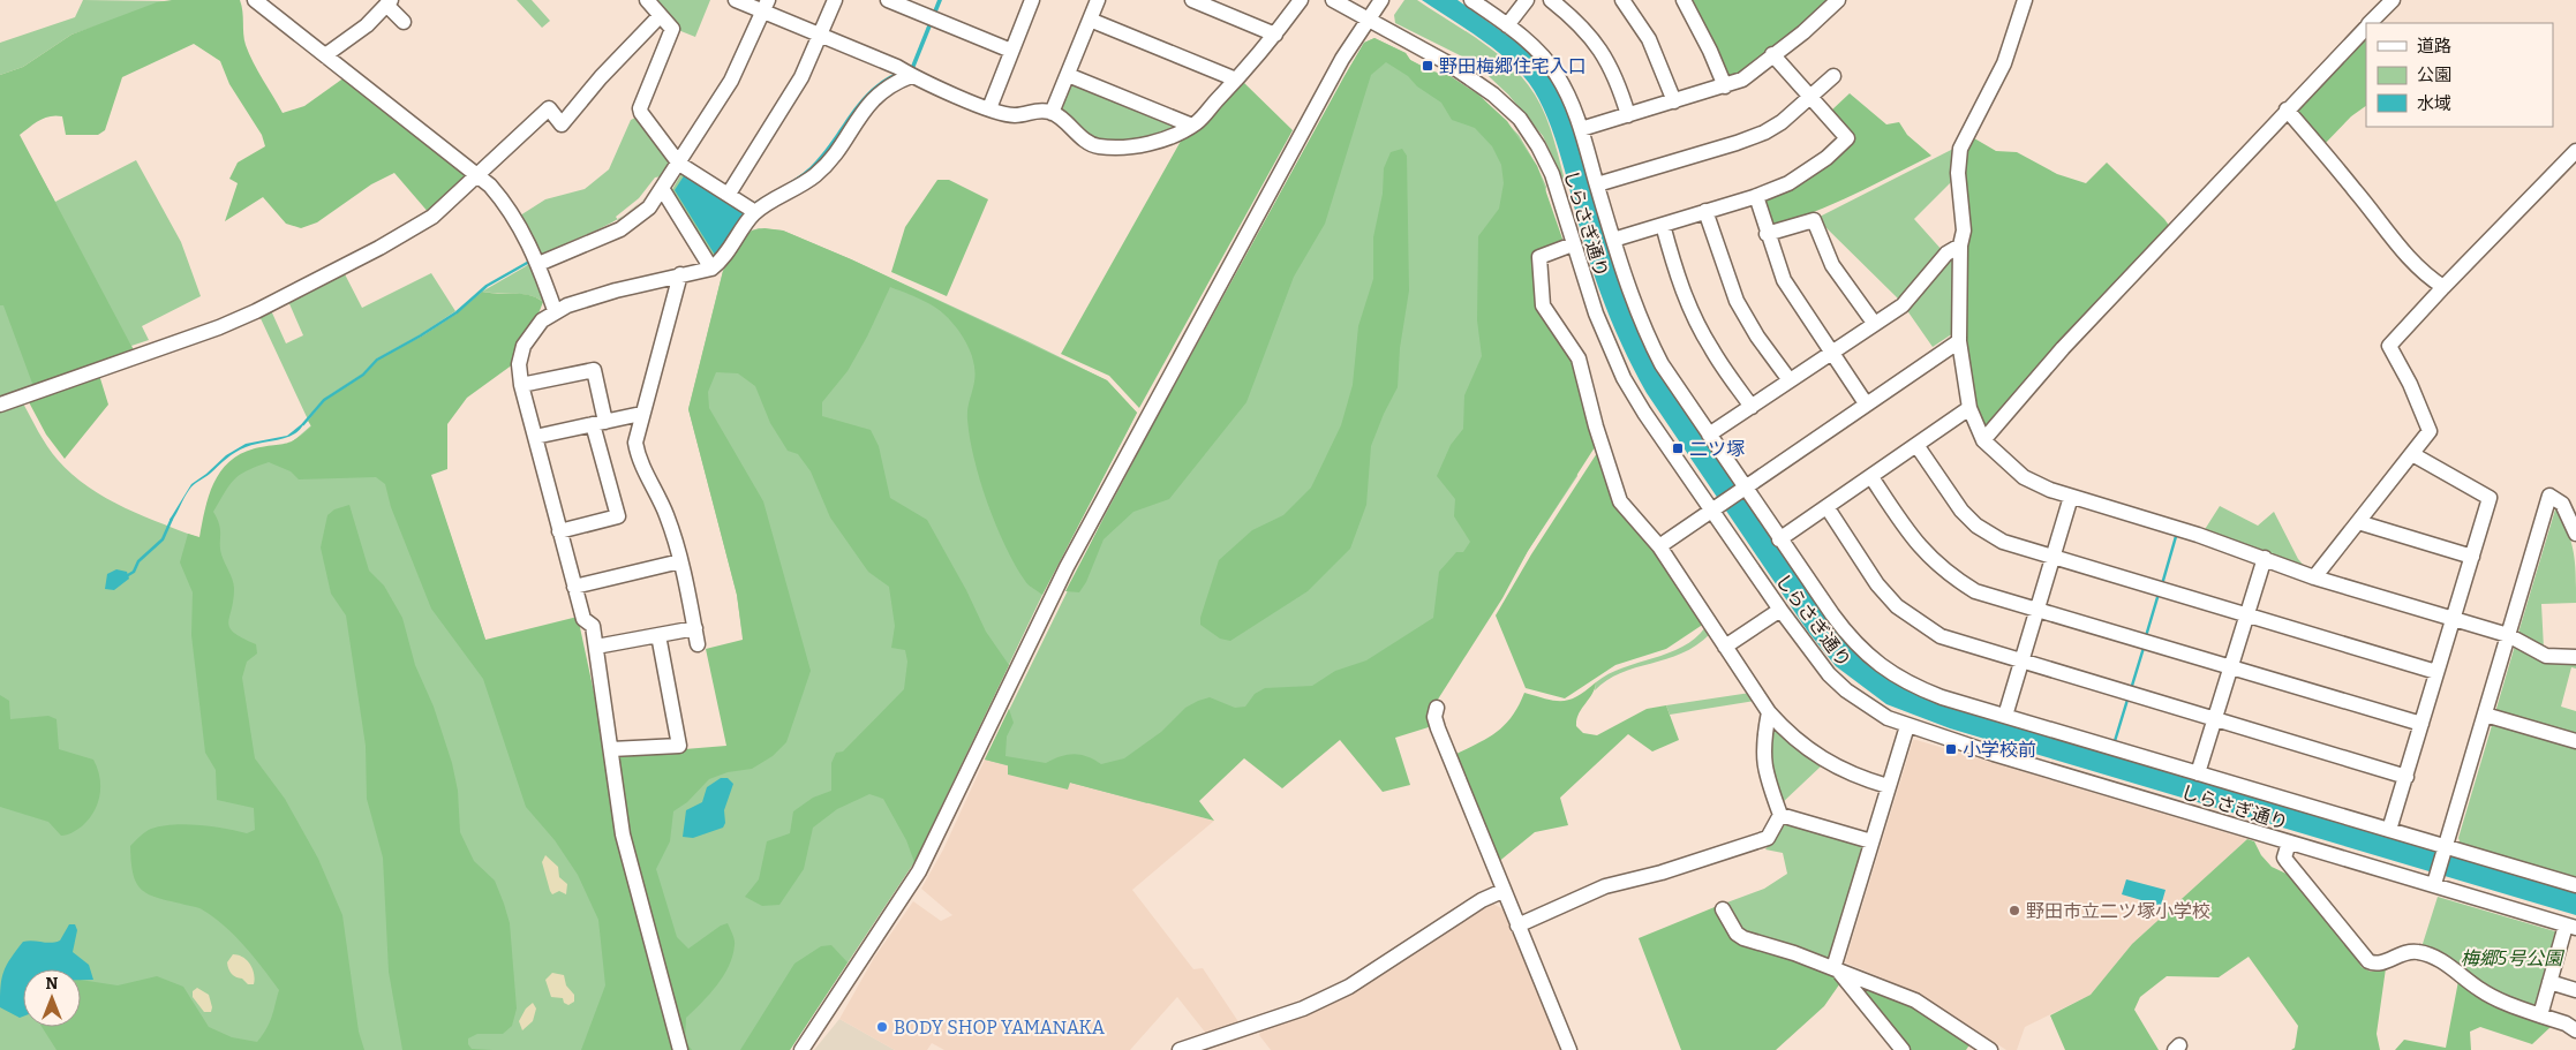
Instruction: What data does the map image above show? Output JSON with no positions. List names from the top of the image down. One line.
{"streets":{"street":["しらさぎ通り"]},"parks":["梅郷5号公園"],"places":{"transit":["野田梅郷住宅入口","二ツ塚","小学校前"],"other":["野田市立二ツ塚小学校","BODY SHOP YAMANAKA"]},"legend":["道路","公園","水域"],"north":"top"}
